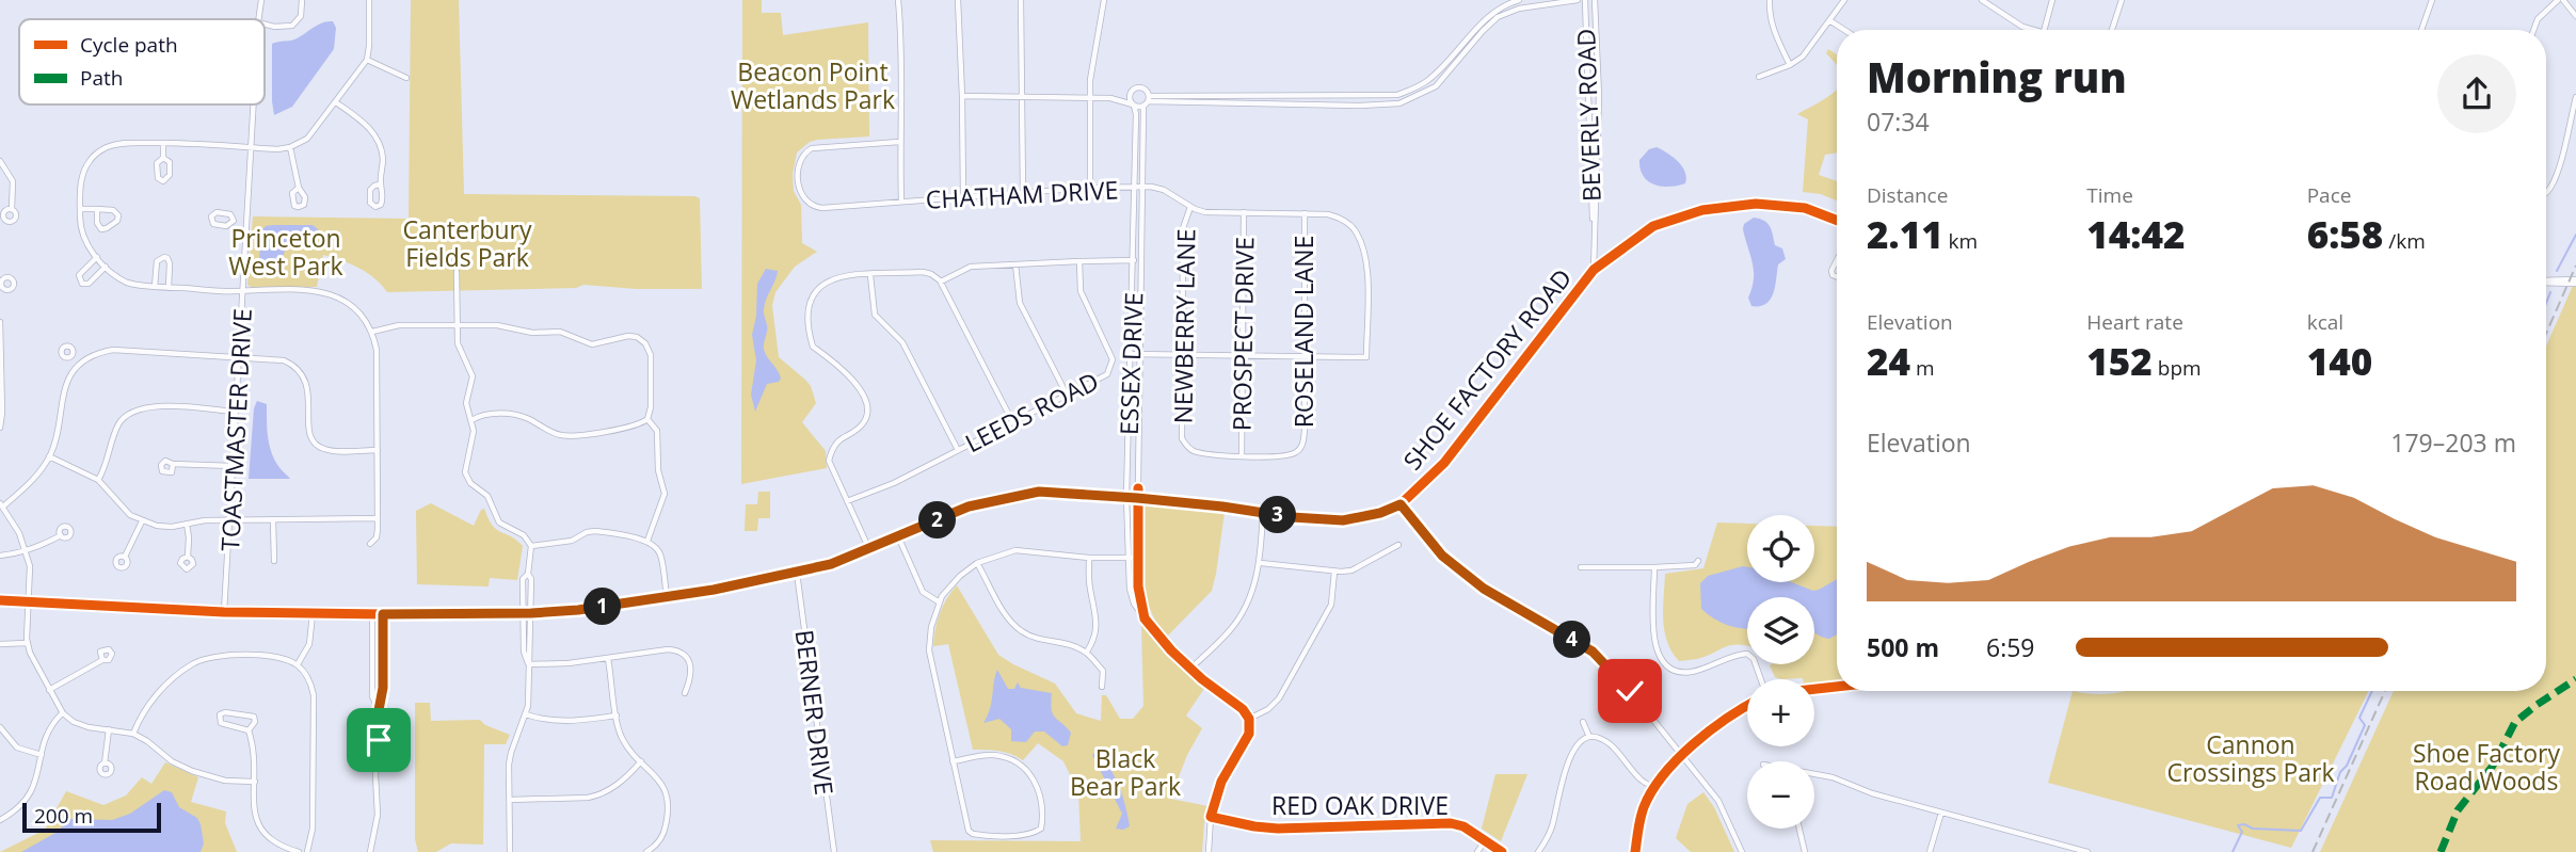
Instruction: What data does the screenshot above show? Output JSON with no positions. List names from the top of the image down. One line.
{"streets":{"street":["BEVERLY ROAD","CHATHAM DRIVE","NEWBERRY LANE","ROSELAND LANE","PROSPECT DRIVE","ESSEX DRIVE","SHOE FACTORY ROAD","LEEDS ROAD","TOASTMASTER DRIVE","BERNER DRIVE","RED OAK DRIVE"]},"crossings":[["BEVERLY ROAD","SHOE FACTORY ROAD"],["CHATHAM DRIVE","NEWBERRY LANE"],["CHATHAM DRIVE","ROSELAND LANE"],["CHATHAM DRIVE","PROSPECT DRIVE"],["CHATHAM DRIVE","ESSEX DRIVE"],["NEWBERRY LANE","ROSELAND LANE"],["NEWBERRY LANE","PROSPECT DRIVE"],["ROSELAND LANE","PROSPECT DRIVE"],["ESSEX DRIVE","SHOE FACTORY ROAD"],["SHOE FACTORY ROAD","TOASTMASTER DRIVE"],["SHOE FACTORY ROAD","BERNER DRIVE"]],"parks":["Beacon Point Wetlands Park","Canterbury Fields Park","Princeton West Park","Cannon Crossings Park","Shoe Factory Road Woods","Black Bear Park"],"legend":["Cycle path","Path"],"scale_bar":"200 m","page":{"heading":["Morning run","07:34"],"stats":[["Distance","2.11 km"],["Time","14:42"],["Pace","6:58 /km"],["Elevation","24 m"],["Heart rate","152 bpm"],["kcal","140"]],"chart":["Elevation","179–203 m"],"pins":["3","2","1","4"],"map_buttons":["+","−"],"list":[{"name":"500 m","note":"6:59"}],"scale":"200 m"}}
